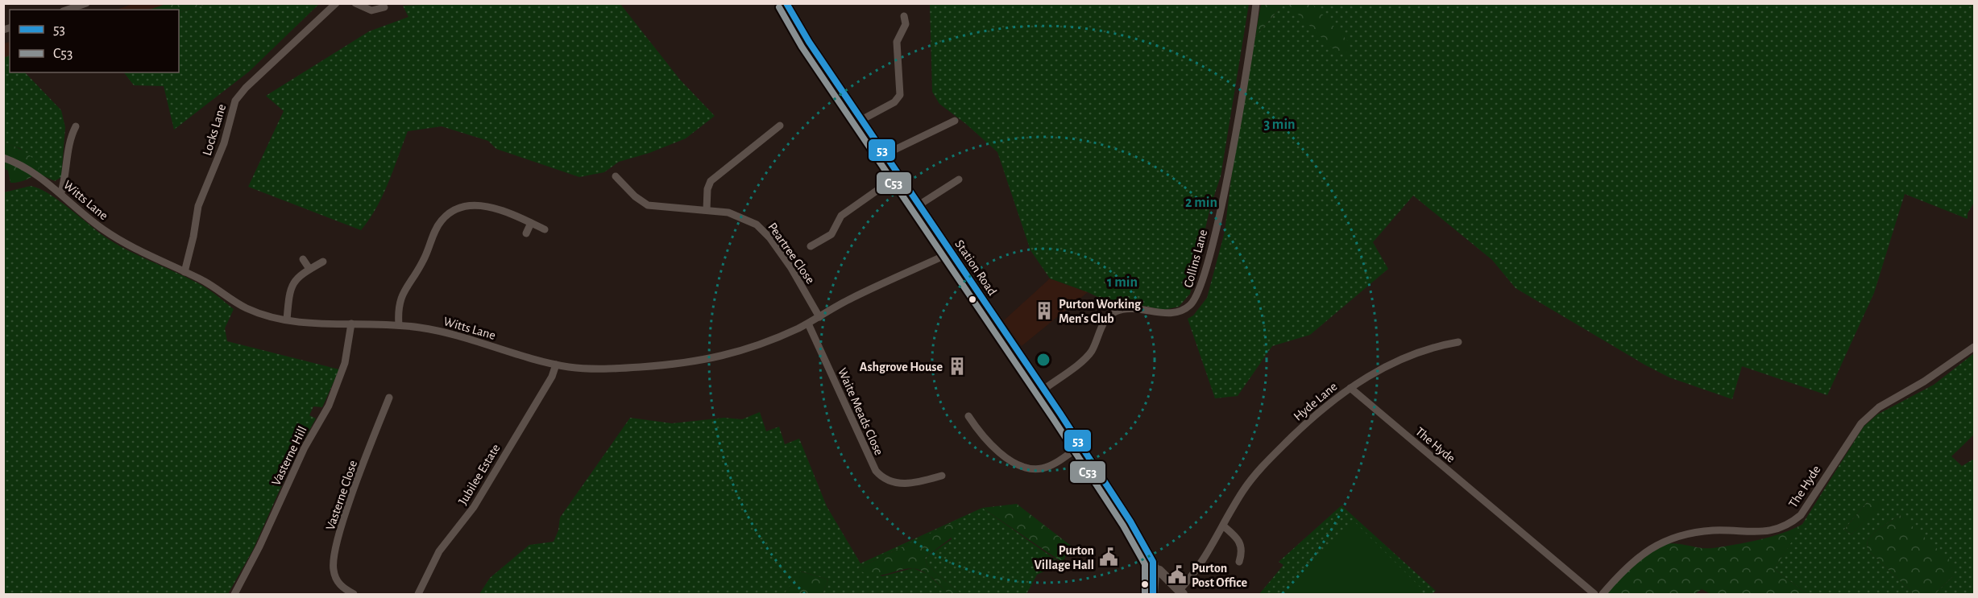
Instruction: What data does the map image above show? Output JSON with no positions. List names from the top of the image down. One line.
{"streets":{"street":["Locks Lane","Witts Lane","Peartree Close","Collins Lane","Station Road","Hyde Lane","Waite Meads Close","The Hyde","Vasterne Hill","Jubilee Estate","Vasterne Close"]},"crossings":[["Locks Lane","Witts Lane"],["Witts Lane","Peartree Close"],["Witts Lane","Station Road"],["Witts Lane","Waite Meads Close"],["Witts Lane","Vasterne Hill"],["Witts Lane","Jubilee Estate"],["Collins Lane","Station Road"],["Hyde Lane","The Hyde"]],"places":{"building":["Purton Working Men's Club","Ashgrove House"],"public building":["Purton Village Hall","Purton Post Office"]},"lines":["transit line 53","transit line C53"],"legend":["53","C53"],"rings":["3 min","2 min","1 min"]}
